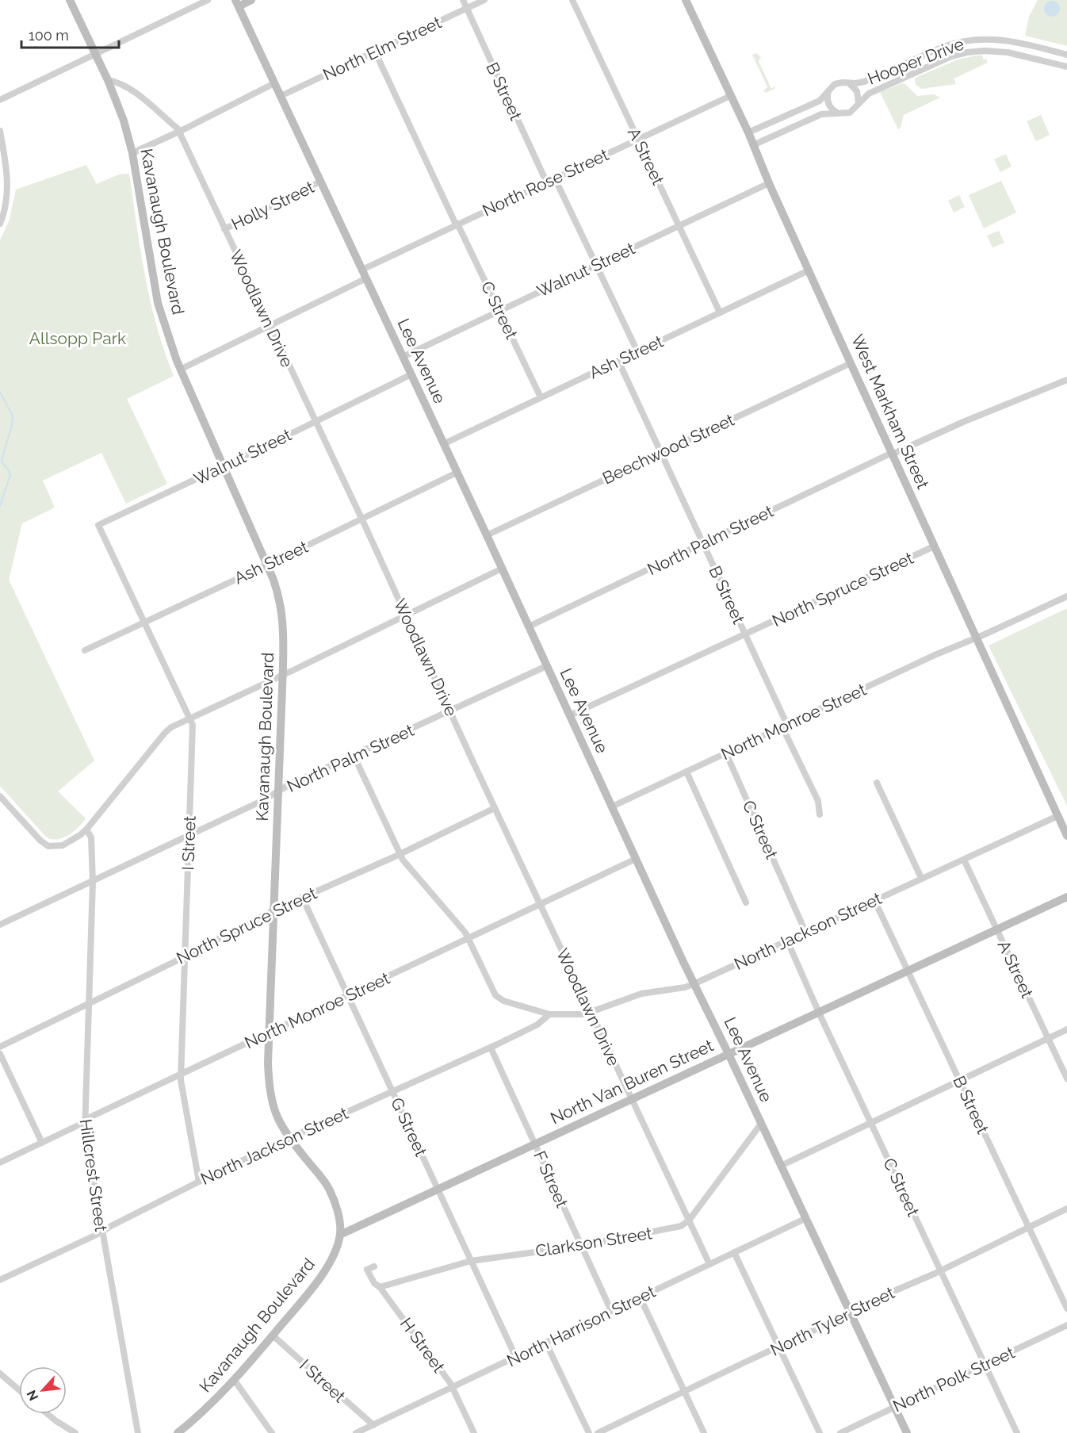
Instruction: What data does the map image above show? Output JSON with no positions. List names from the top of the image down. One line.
{"streets":{"street":["North Elm Street","Hooper Drive","B Street","A Street","North Rose Street","Holly Street","Kavanaugh Boulevard","Walnut Street","Woodlawn Drive","C Street","Ash Street","Lee Avenue","West Markham Street","Beechwood Street","North Palm Street","North Spruce Street","North Monroe Street","I Street","North Jackson Street","North Van Buren Street","G Street","Hillcrest Street","F Street","Clarkson Street","North Tyler Street","North Harrison Street","H Street","North Polk Street"]},"crossings":[["North Elm Street","B Street"],["North Elm Street","C Street"],["North Elm Street","Lee Avenue"],["Hooper Drive","West Markham Street"],["B Street","North Rose Street"],["B Street","Ash Street"],["B Street","Beechwood Street"],["B Street","North Palm Street"],["B Street","North Spruce Street"],["B Street","North Monroe Street"],["B Street","North Jackson Street"],["B Street","North Van Buren Street"],["B Street","North Tyler Street"],["A Street","North Rose Street"],["A Street","Walnut Street"],["A Street","Ash Street"],["A Street","North Jackson Street"],["A Street","North Van Buren Street"],["North Rose Street","C Street"],["North Rose Street","Lee Avenue"],["North Rose Street","West Markham Street"],["Holly Street","Woodlawn Drive"],["Holly Street","Lee Avenue"],["Kavanaugh Boulevard","Walnut Street"],["Kavanaugh Boulevard","Woodlawn Drive"],["Kavanaugh Boulevard","Ash Street"],["Kavanaugh Boulevard","North Palm Street"],["Kavanaugh Boulevard","North Spruce Street"],["Kavanaugh Boulevard","North Monroe Street"],["Kavanaugh Boulevard","I Street"],["Kavanaugh Boulevard","North Jackson Street"],["Kavanaugh Boulevard","North Van Buren Street"],["Walnut Street","Woodlawn Drive"],["Walnut Street","C Street"],["Walnut Street","Lee Avenue"],["Walnut Street","West Markham Street"],["Walnut Street","I Street"],["Woodlawn Drive","Ash Street"],["Woodlawn Drive","North Palm Street"],["Woodlawn Drive","North Spruce Street"],["Woodlawn Drive","North Monroe Street"],["Woodlawn Drive","North Jackson Street"],["Woodlawn Drive","North Van Buren Street"],["Woodlawn Drive","Clarkson Street"],["Woodlawn Drive","North Harrison Street"],["C Street","Ash Street"],["C Street","North Monroe Street"],["C Street","North Jackson Street"],["C Street","North Van Buren Street"],["C Street","North Tyler Street"],["C Street","North Polk Street"],["Ash Street","Lee Avenue"],["Ash Street","West Markham Street"],["Ash Street","I Street"],["Lee Avenue","Beechwood Street"],["Lee Avenue","North Palm Street"],["Lee Avenue","North Spruce Street"],["Lee Avenue","North Monroe Street"],["Lee Avenue","North Jackson Street"],["Lee Avenue","North Van Buren Street"],["Lee Avenue","North Tyler Street"],["Lee Avenue","North Harrison Street"],["Lee Avenue","North Polk Street"],["West Markham Street","Beechwood Street"],["West Markham Street","North Palm Street"],["West Markham Street","North Spruce Street"],["West Markham Street","North Monroe Street"],["West Markham Street","North Jackson Street"],["North Palm Street","I Street"],["North Palm Street","North Jackson Street"],["North Palm Street","Hillcrest Street"],["North Spruce Street","I Street"],["North Spruce Street","North Jackson Street"],["North Spruce Street","G Street"],["North Spruce Street","Hillcrest Street"],["North Monroe Street","I Street"],["North Monroe Street","North Jackson Street"],["North Monroe Street","G Street"],["North Monroe Street","Hillcrest Street"],["I Street","North Jackson Street"],["I Street","North Harrison Street"],["North Jackson Street","G Street"],["North Jackson Street","Hillcrest Street"],["North Jackson Street","F Street"],["North Van Buren Street","G Street"],["North Van Buren Street","F Street"],["G Street","Clarkson Street"],["G Street","North Harrison Street"],["F Street","Clarkson Street"],["F Street","North Harrison Street"],["Clarkson Street","H Street"],["North Harrison Street","H Street"]],"parks":["Allsopp Park"],"scale_bar":"100 m","north":"bottom left"}
